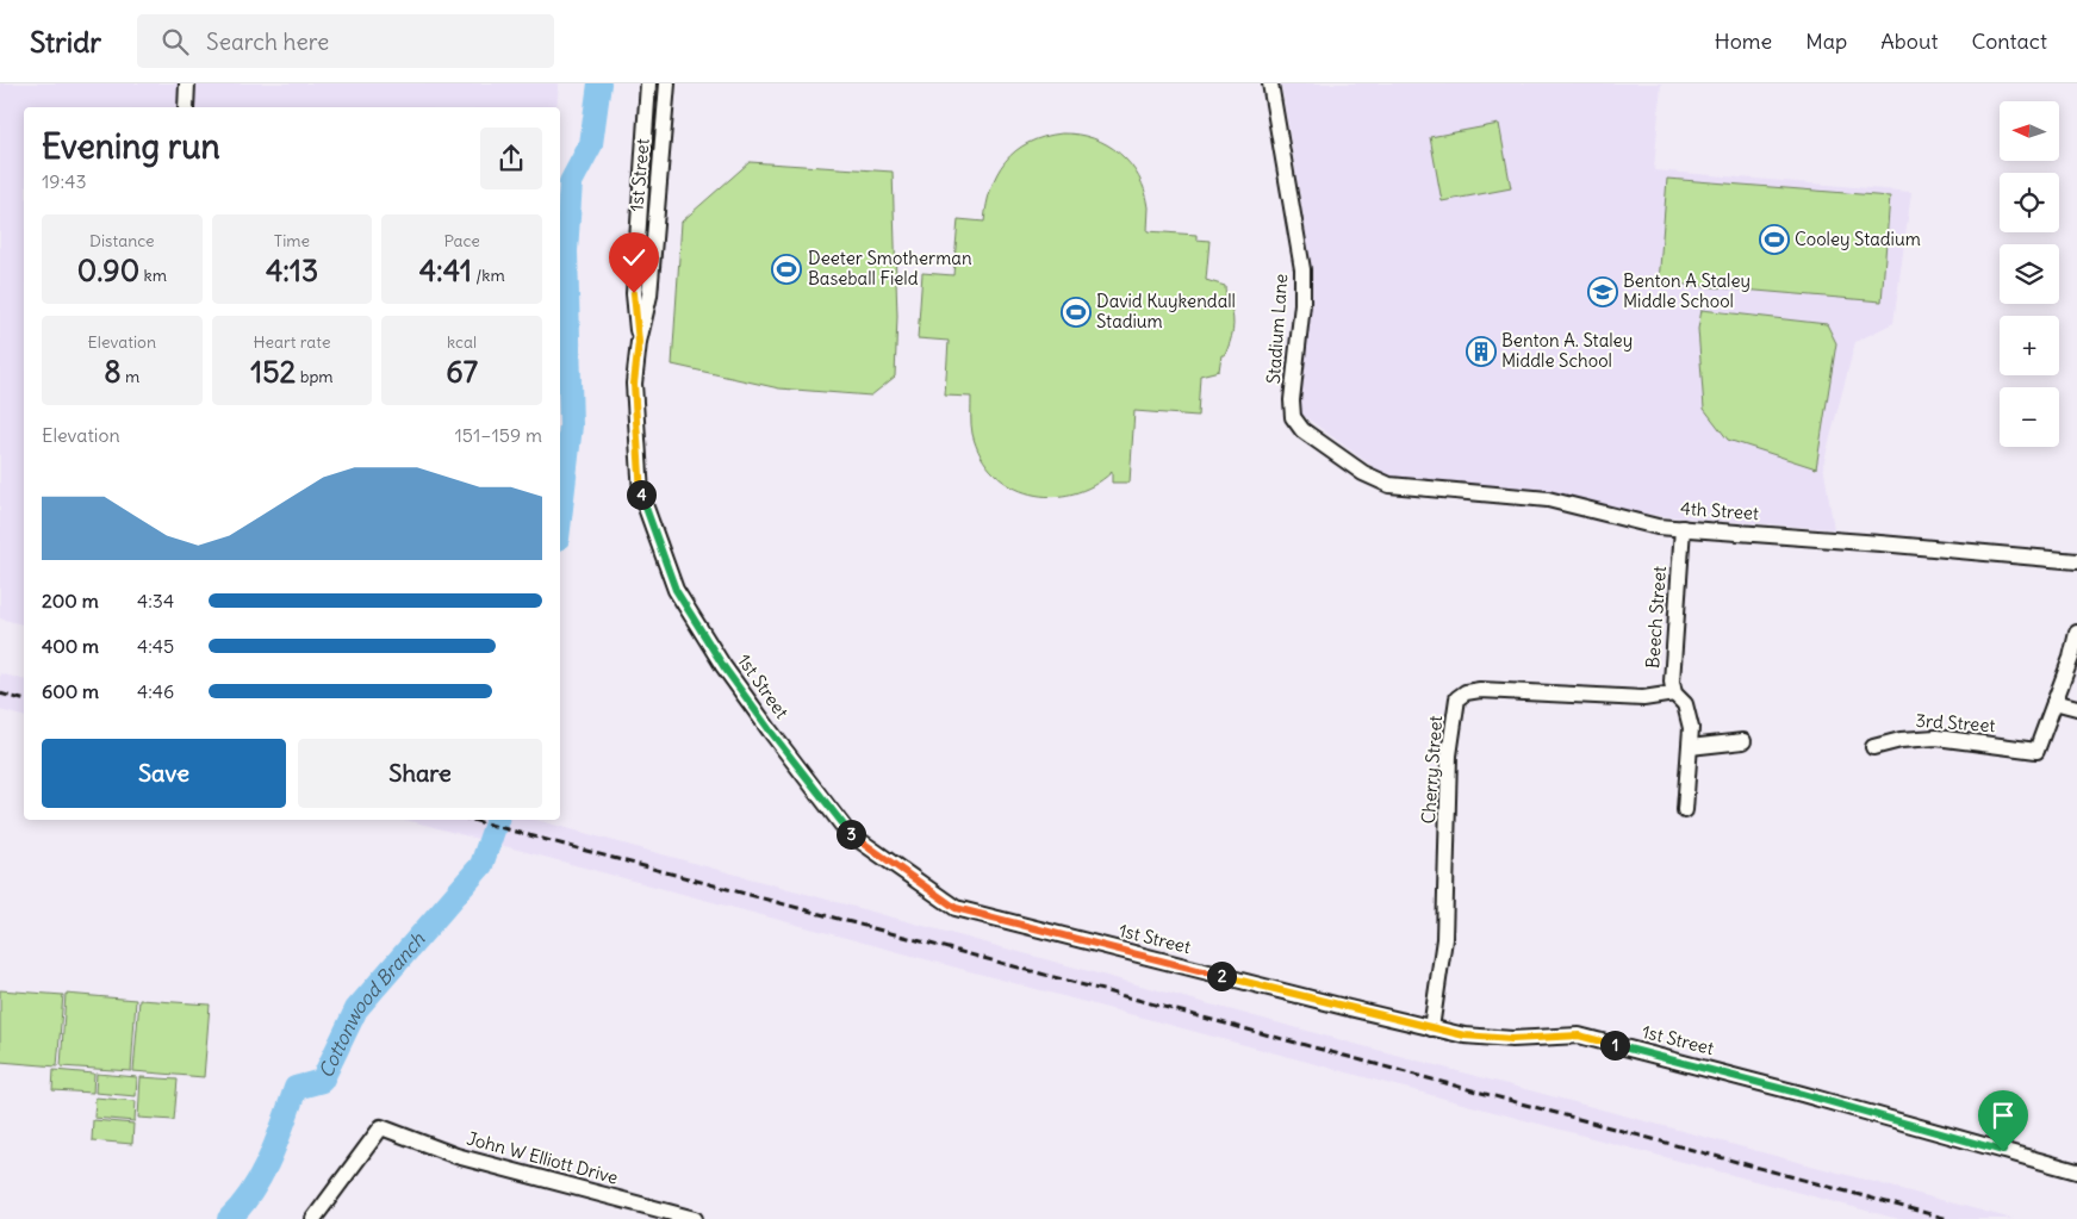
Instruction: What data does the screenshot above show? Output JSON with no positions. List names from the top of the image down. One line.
{"streets":{"street":["1st Street","Stadium Lane","4th Street","Beech Street","3rd Street","Cherry Street","John W Elliott Drive"]},"crossings":[["1st Street","Cherry Street"],["Stadium Lane","4th Street"],["4th Street","Beech Street"],["Beech Street","Cherry Street"]],"water":["Cottonwood Branch"],"places":{"sports":["Cooley Stadium","Deeter Smotherman Baseball Field","David Kuykendall Stadium"],"school or university":["Benton A Staley Middle School"],"building":["Benton A. Staley Middle School"]},"north":"left","page":{"header":"Stridr","search":"Search here","nav":["Home","Map","About","Contact"],"map_buttons":["+","−"],"heading":["Evening run","19:43"],"stats":[["Distance","0.90 km"],["Time","4:13"],["Pace","4:41 /km"],["Elevation","8 m"],["Heart rate","152 bpm"],["kcal","67"]],"chart":["Elevation","151–159 m"],"pins":["4","3","2","1"],"list":[{"name":"200 m","note":"4:34"},{"name":"400 m","note":"4:45"},{"name":"600 m","note":"4:46"}],"buttons":["Save","Share"]}}
